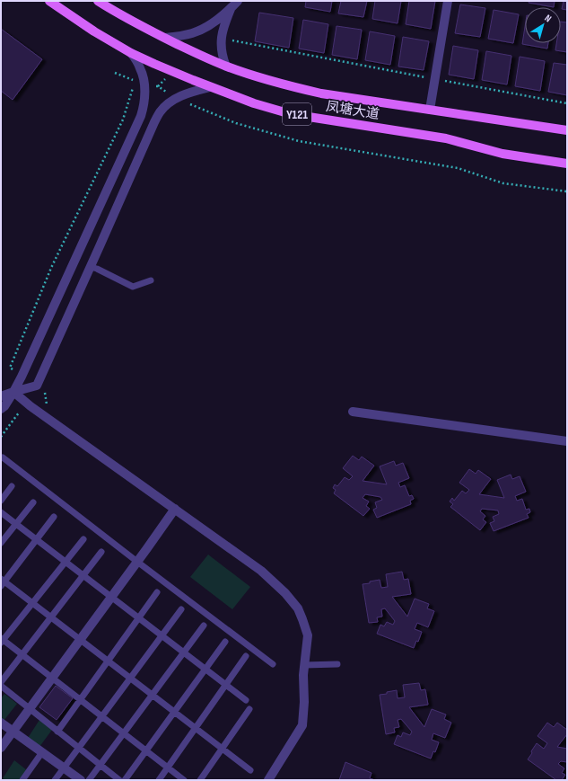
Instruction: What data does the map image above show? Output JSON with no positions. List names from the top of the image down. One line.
{"streets":{"main road":["凤塘大道","Y121"]},"north":"top right"}
